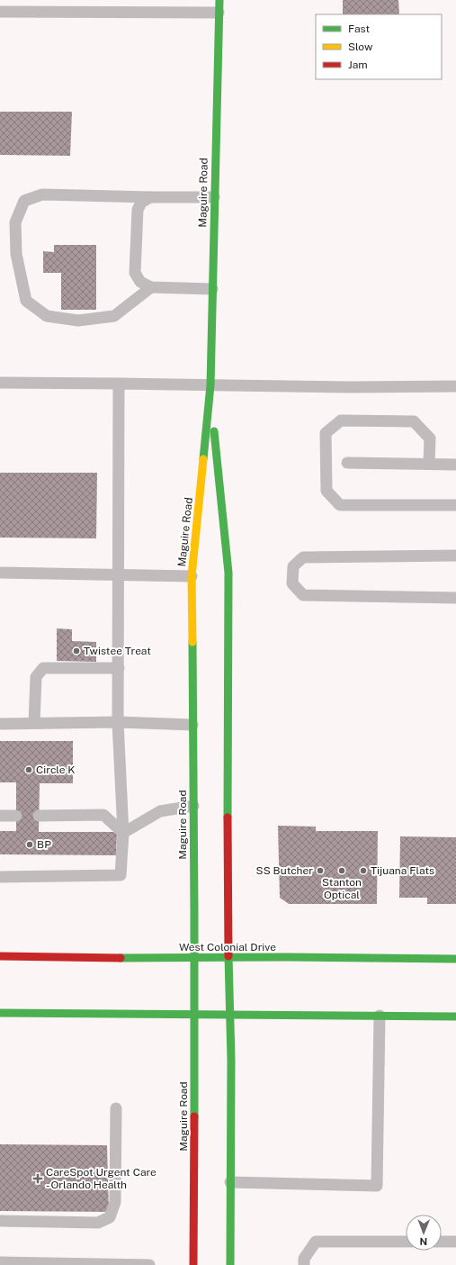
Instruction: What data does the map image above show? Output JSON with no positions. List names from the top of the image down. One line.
{"streets":{"main road":["Maguire Road","West Colonial Drive"]},"crossings":[["Maguire Road","West Colonial Drive"]],"places":{"other":["Twistee Treat","Circle K","BP","SS Butcher","Stanton Optical","Tijuana Flats"],"health":["CareSpot Urgent Care - Orlando Health"]},"legend":["Fast","Slow","Jam"],"north":"bottom"}
